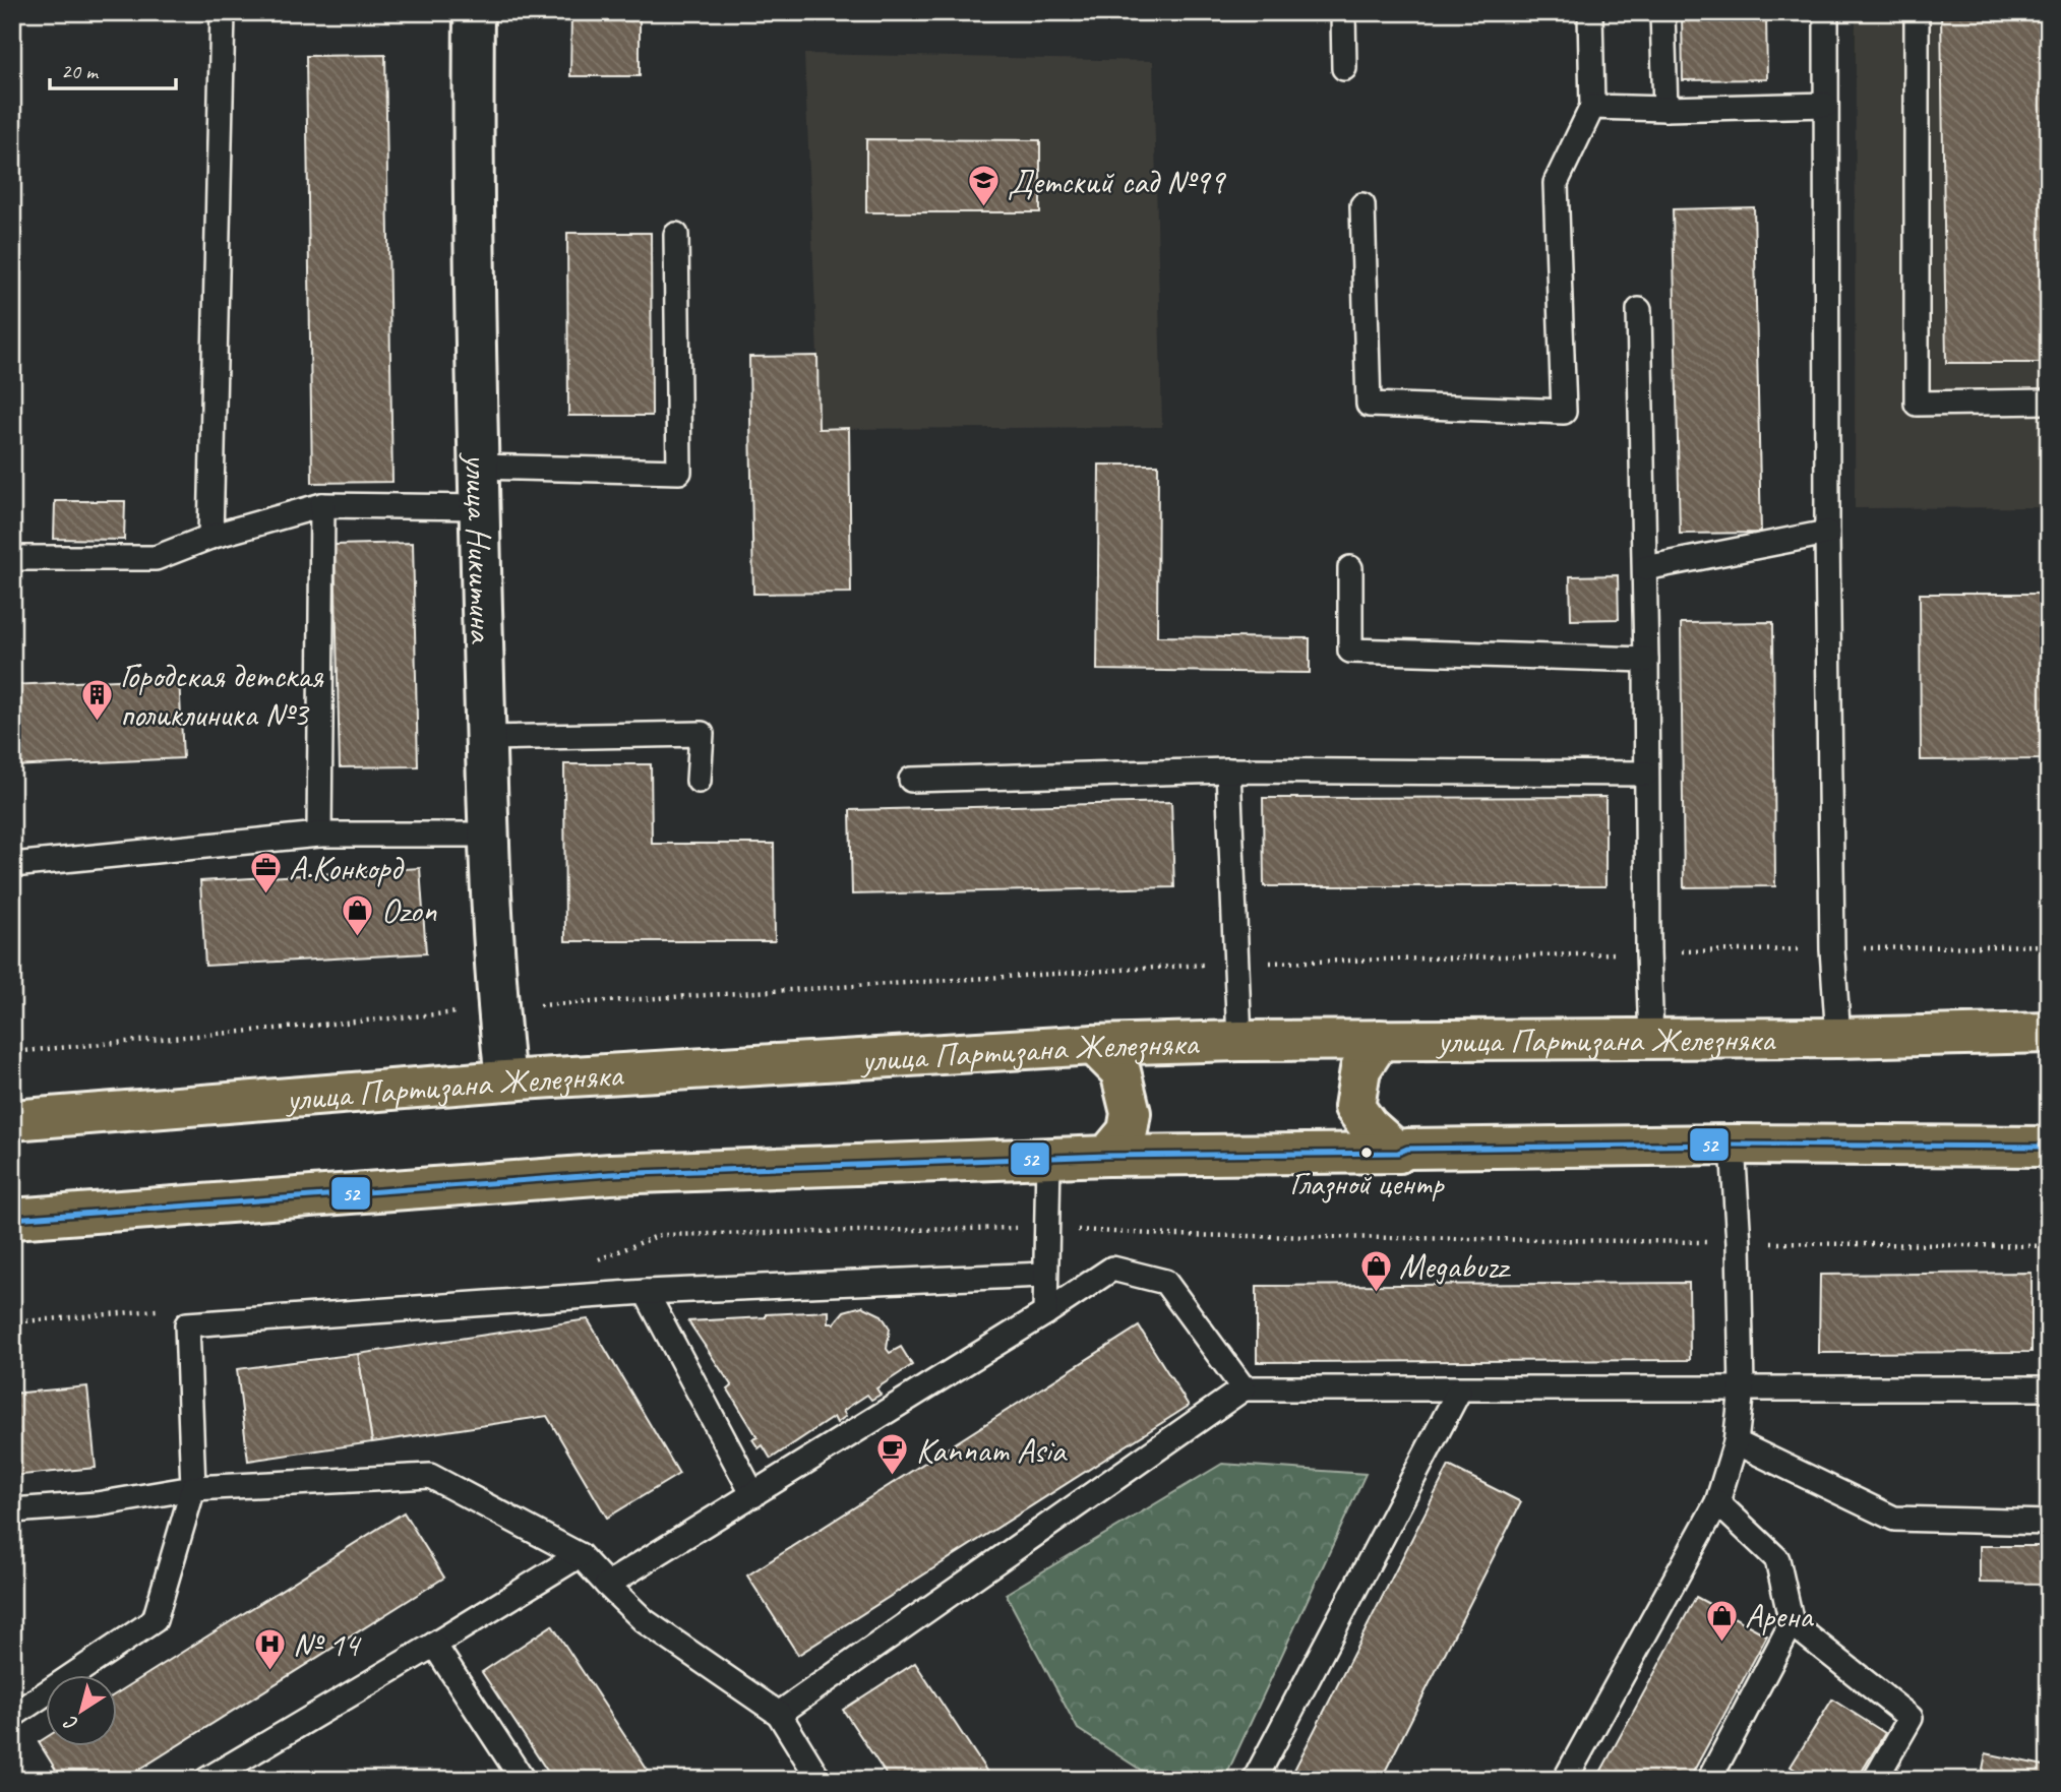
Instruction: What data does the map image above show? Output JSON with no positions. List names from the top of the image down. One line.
{"streets":{"main road":["улица Партизана Железняка"],"street":["улица Никитина"]},"crossings":[["улица Никитина","улица Партизана Железняка"]],"places":{"school or university":["Детский сад №99"],"building":["Городская детская поликлиника №3"],"office":["А.Конкорд"],"shop":["Ozon","Megabuzz","Арена"],"other":["Глазной центр"],"cafe":["Kannam Asia"],"hospital":["№ 14"]},"lines":["transit line 52"],"scale_bar":"20 m","north":"bottom left"}
